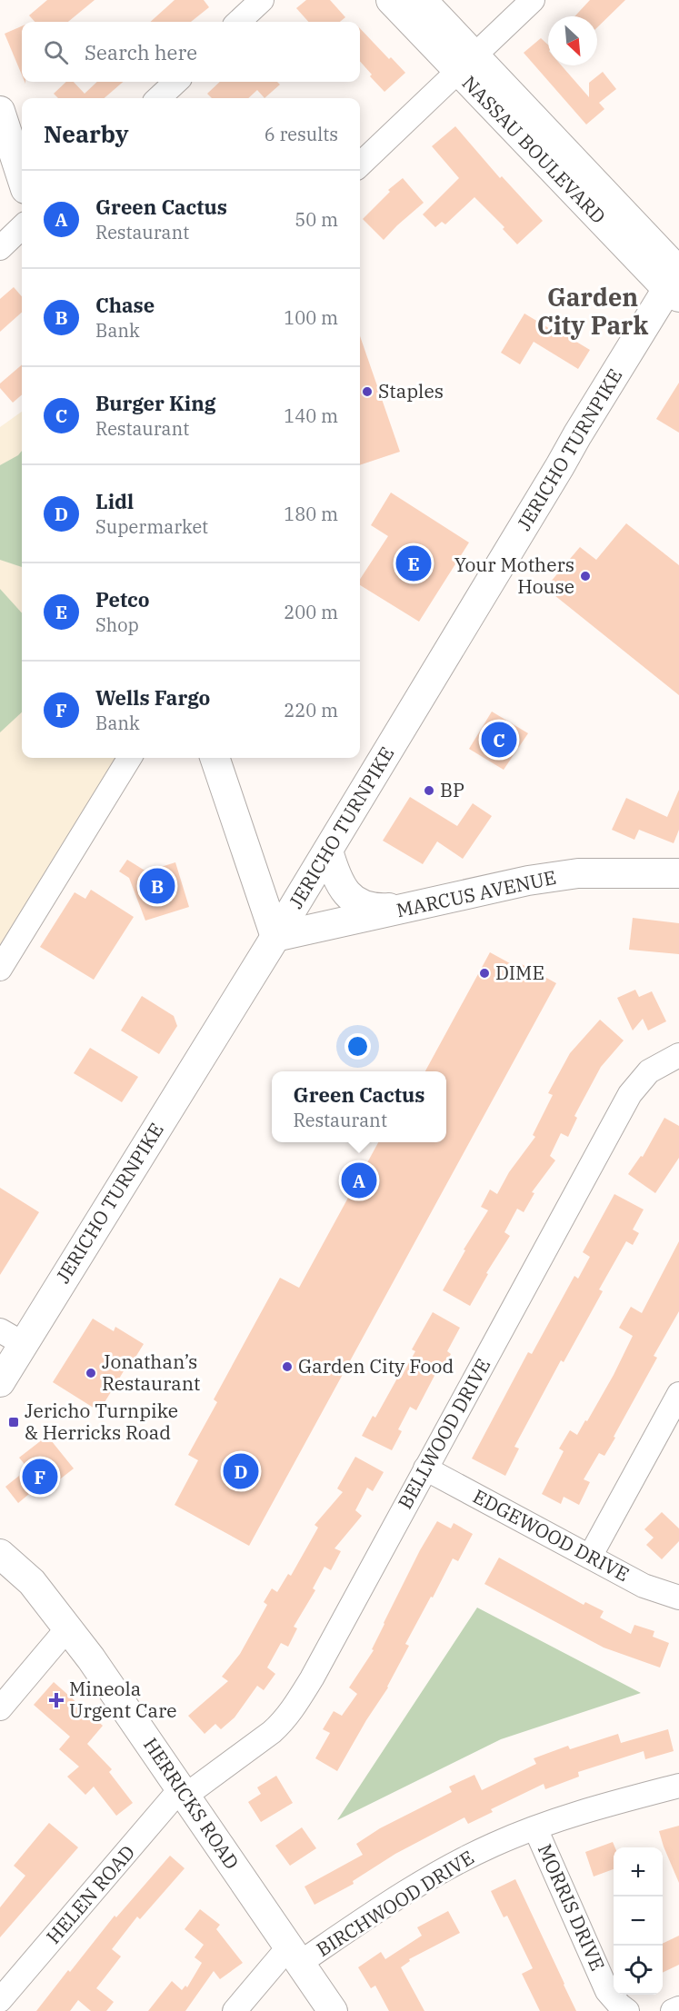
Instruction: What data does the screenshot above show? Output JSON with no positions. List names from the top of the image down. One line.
{"streets":{"main road":["NASSAU BOULEVARD","JERICHO TURNPIKE","MARCUS AVENUE","HERRICKS ROAD"],"street":["BELLWOOD DRIVE","EDGEWOOD DRIVE","HELEN ROAD","BIRCHWOOD DRIVE","MORRIS DRIVE"]},"crossings":[["NASSAU BOULEVARD","JERICHO TURNPIKE"],["JERICHO TURNPIKE","MARCUS AVENUE"],["BELLWOOD DRIVE","EDGEWOOD DRIVE"],["BELLWOOD DRIVE","HERRICKS ROAD"],["BELLWOOD DRIVE","HELEN ROAD"],["HERRICKS ROAD","HELEN ROAD"],["HERRICKS ROAD","BIRCHWOOD DRIVE"],["BIRCHWOOD DRIVE","MORRIS DRIVE"]],"districts":["Garden City Park"],"places":{"other":["Staples","Your Mothers House","BP","DIME","Garden City Food","Jonathan’s Restaurant"],"transit":["Jericho Turnpike & Herricks Road"],"health":["Mineola Urgent Care"]},"north":"bottom right","page":{"search":"Search here","heading":["Nearby","6 results"],"list":[{"mark":"A","name":"Green Cactus","note":"Restaurant","value":"50 m"},{"mark":"B","name":"Chase","note":"Bank","value":"100 m"},{"mark":"C","name":"Burger King","note":"Restaurant","value":"140 m"},{"mark":"D","name":"Lidl","note":"Supermarket","value":"180 m"},{"mark":"E","name":"Petco","note":"Shop","value":"200 m"},{"mark":"F","name":"Wells Fargo","note":"Bank","value":"220 m"}],"pins":["E","C","B","A","D","F"],"popup":["Green Cactus","Restaurant"],"map_buttons":["+","−"]}}
